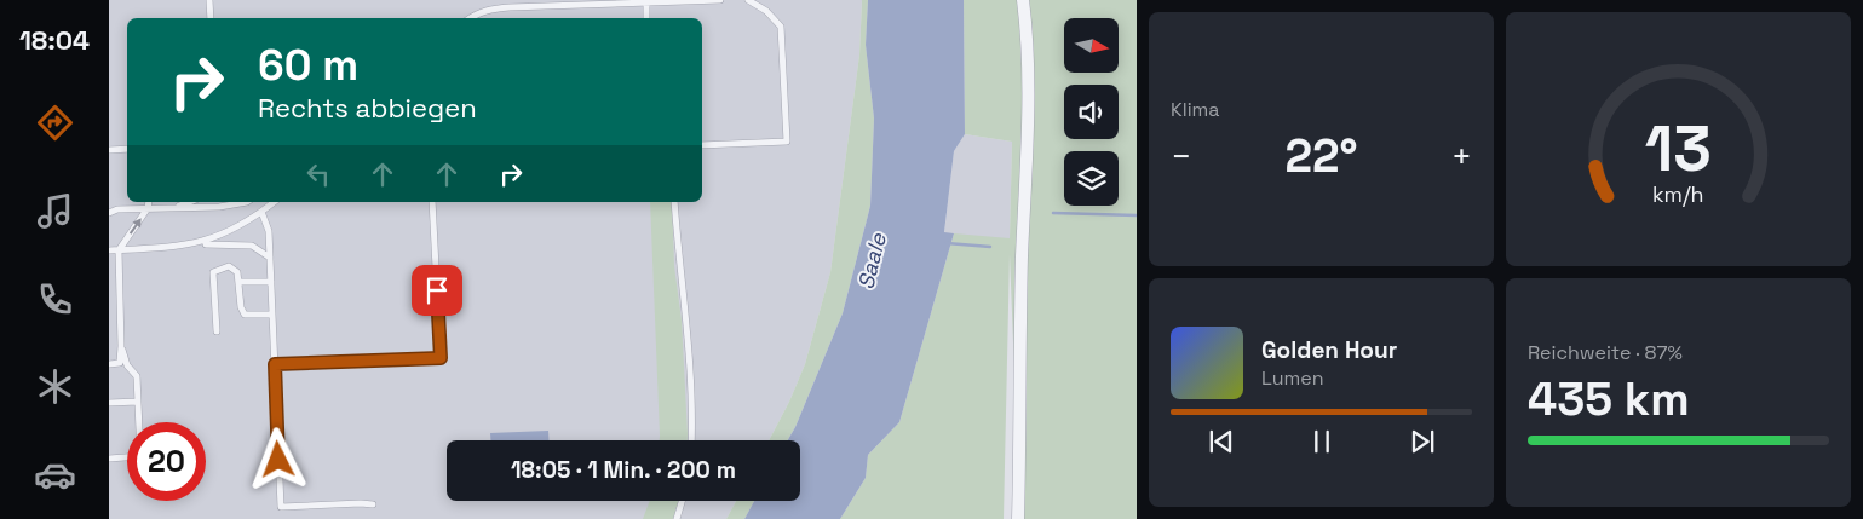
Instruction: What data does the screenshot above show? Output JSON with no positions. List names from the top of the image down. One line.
{"water":["Saale"],"north":"right","page":{"tabs":"18:04","tile":["Klima",["Reichweite · 87%","435 km"]],"turn":["60 m","Rechts abbiegen"],"heat":["−","22°","+"],"song":["Golden Hour","Lumen"],"limit":"20","trip":"18:05 · 1 Min. · 200 m","gauge":["13","km/h"]}}
